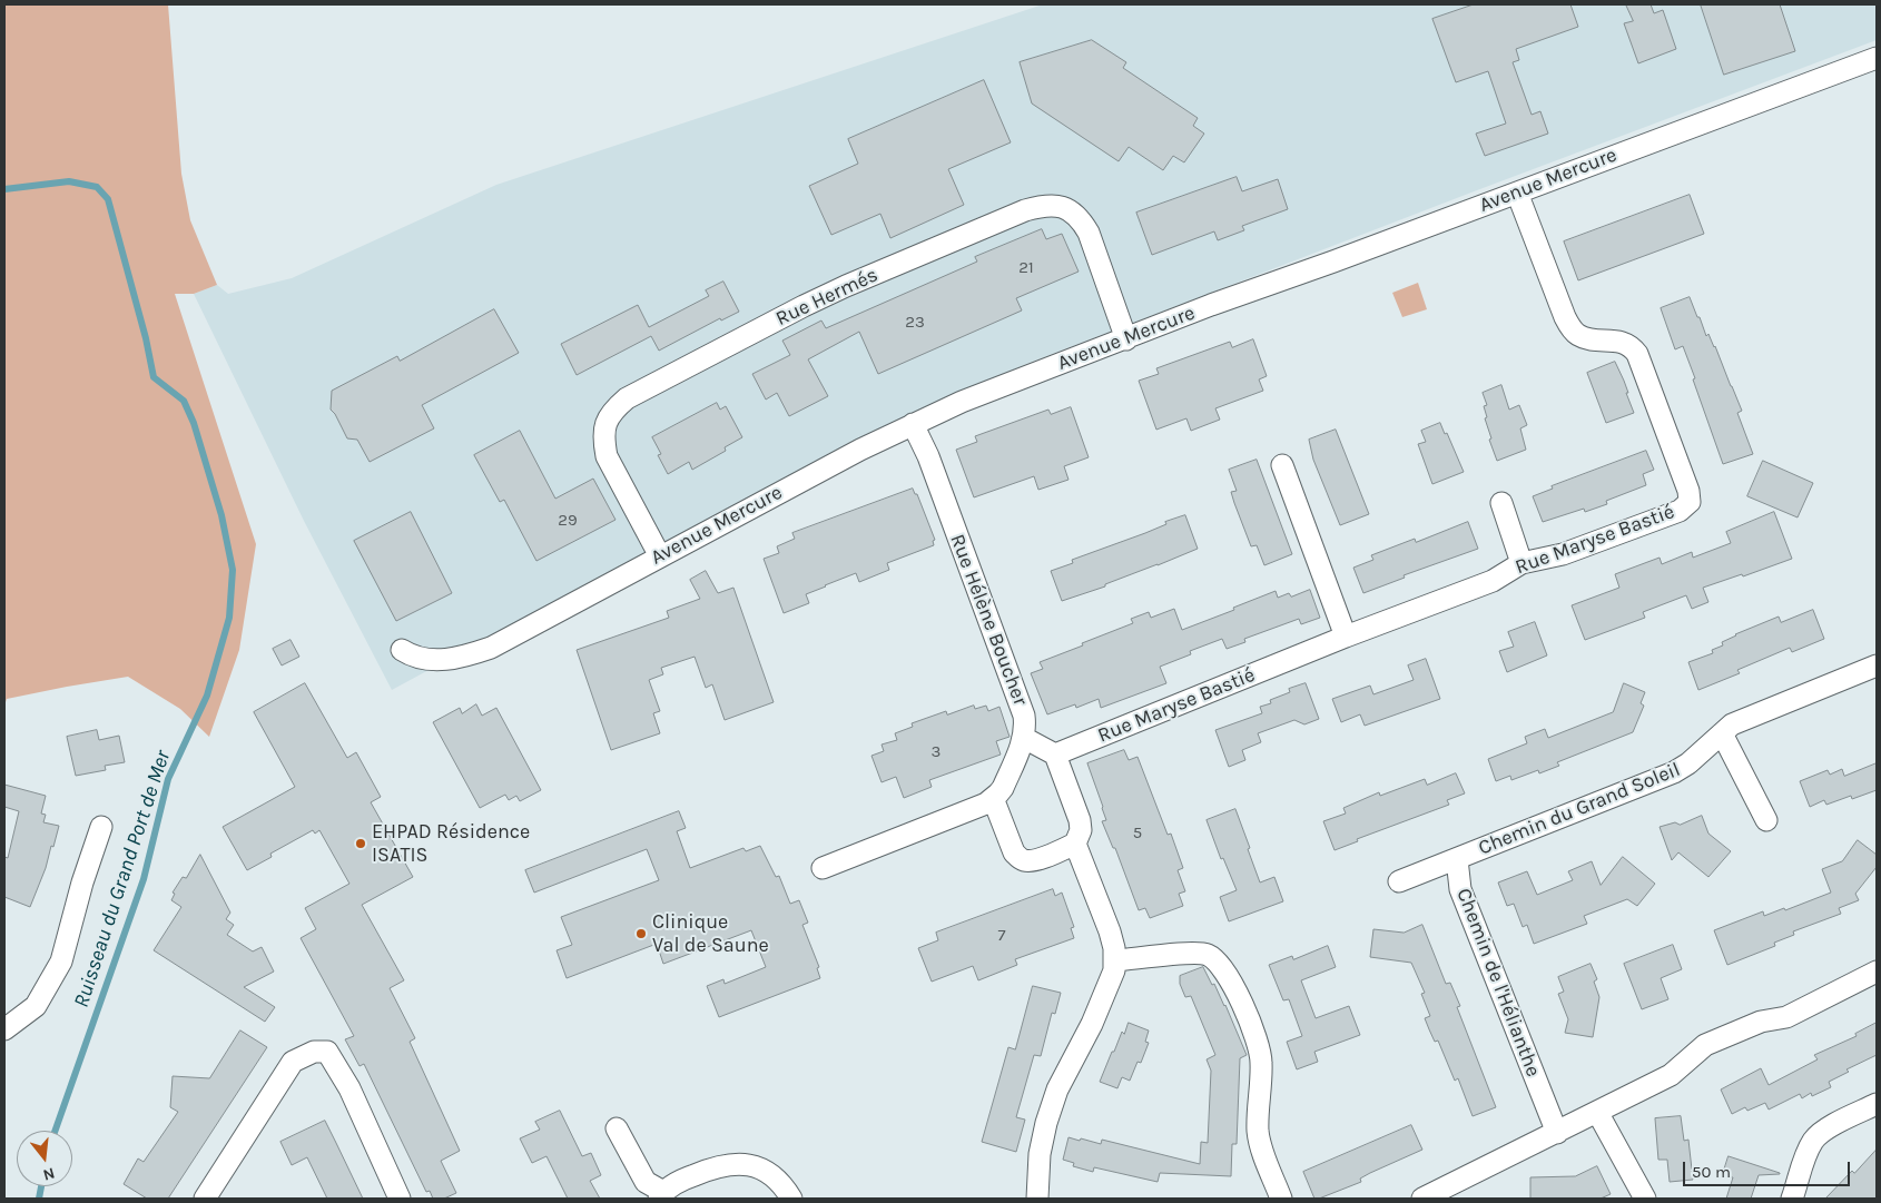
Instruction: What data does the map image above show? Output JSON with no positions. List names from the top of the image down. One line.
{"streets":{"street":["Avenue Mercure","Rue Hermés","Rue Maryse Bastié","Rue Hélène Boucher","Chemin du Grand Soleil","Chemin de l'Hélianthe"]},"crossings":[["Avenue Mercure","Rue Hermés"],["Avenue Mercure","Rue Maryse Bastié"],["Avenue Mercure","Rue Hélène Boucher"],["Chemin du Grand Soleil","Chemin de l'Hélianthe"]],"water":["Ruisseau du Grand Port de Mer"],"places":["EHPAD Résidence ISATIS","Clinique Val de Saune"],"house_numbers":["21","23","29","3","5","7"],"scale_bar":"50 m","north":"bottom"}
